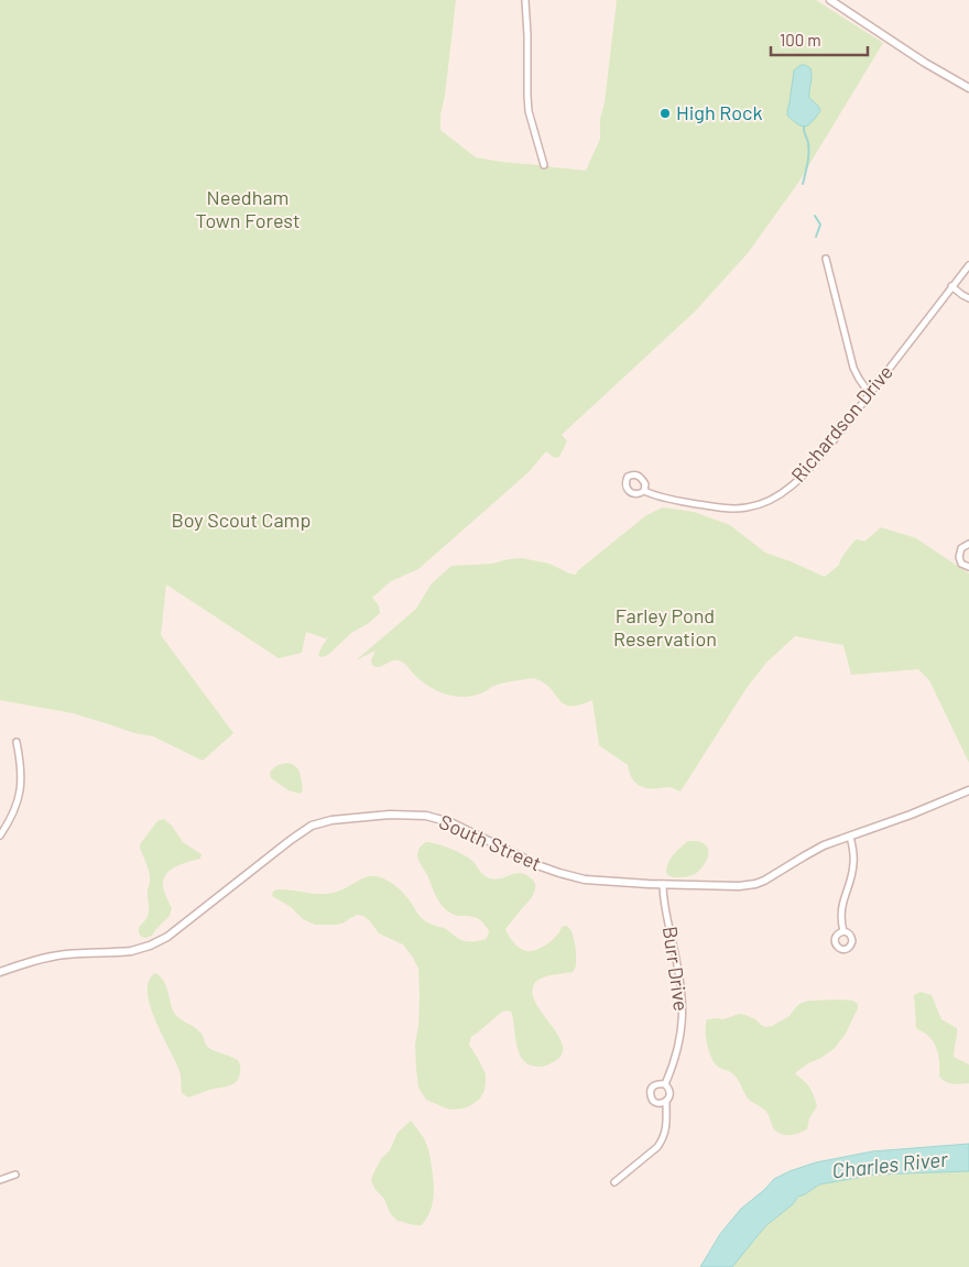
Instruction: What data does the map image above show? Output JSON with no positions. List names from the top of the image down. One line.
{"streets":{"street":["Richardson Drive","South Street","Burr Drive"]},"crossings":[["South Street","Burr Drive"]],"water":["Charles River"],"parks":["Needham Town Forest","Boy Scout Camp","Farley Pond Reservation"],"places":["High Rock"],"scale_bar":"100 m"}
